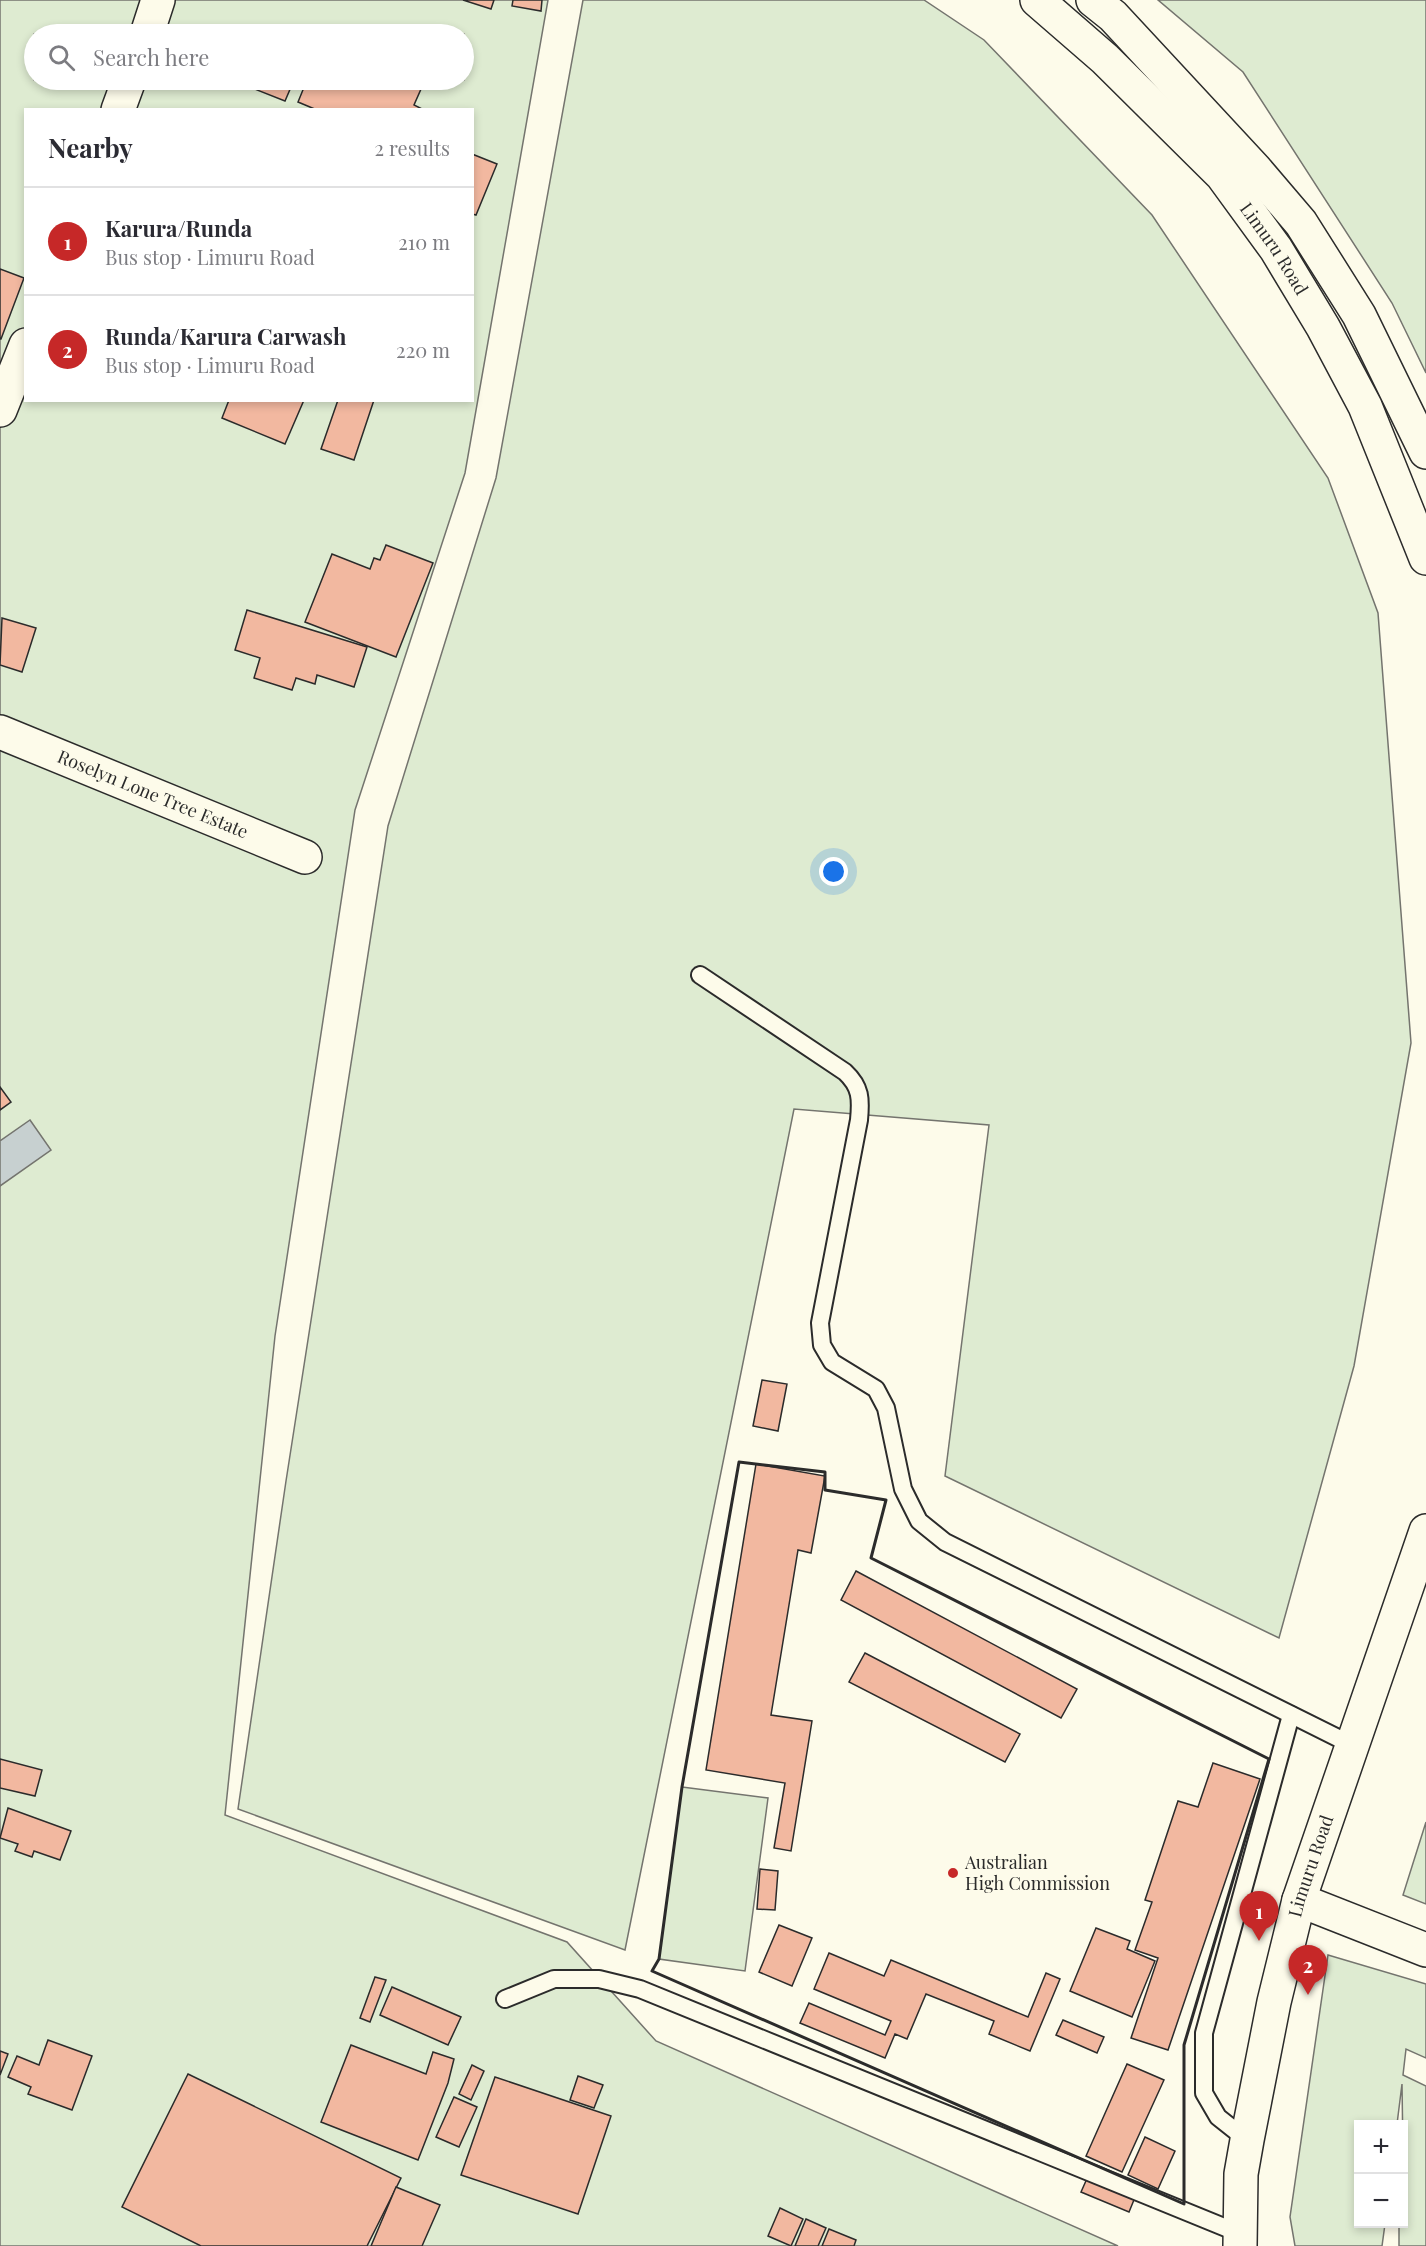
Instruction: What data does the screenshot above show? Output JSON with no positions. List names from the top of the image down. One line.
{"streets":{"main road":["Limuru Road","Roselyn Lone Tree Estate"]},"places":["Australian High Commission"],"page":{"search":"Search here","heading":["Nearby","2 results"],"list":[{"mark":"1","name":"Karura/Runda","note":"Bus stop · Limuru Road","value":"210 m"},{"mark":"2","name":"Runda/Karura Carwash","note":"Bus stop · Limuru Road","value":"220 m"}],"pins":["1","2"],"map_buttons":["+","−"]}}
